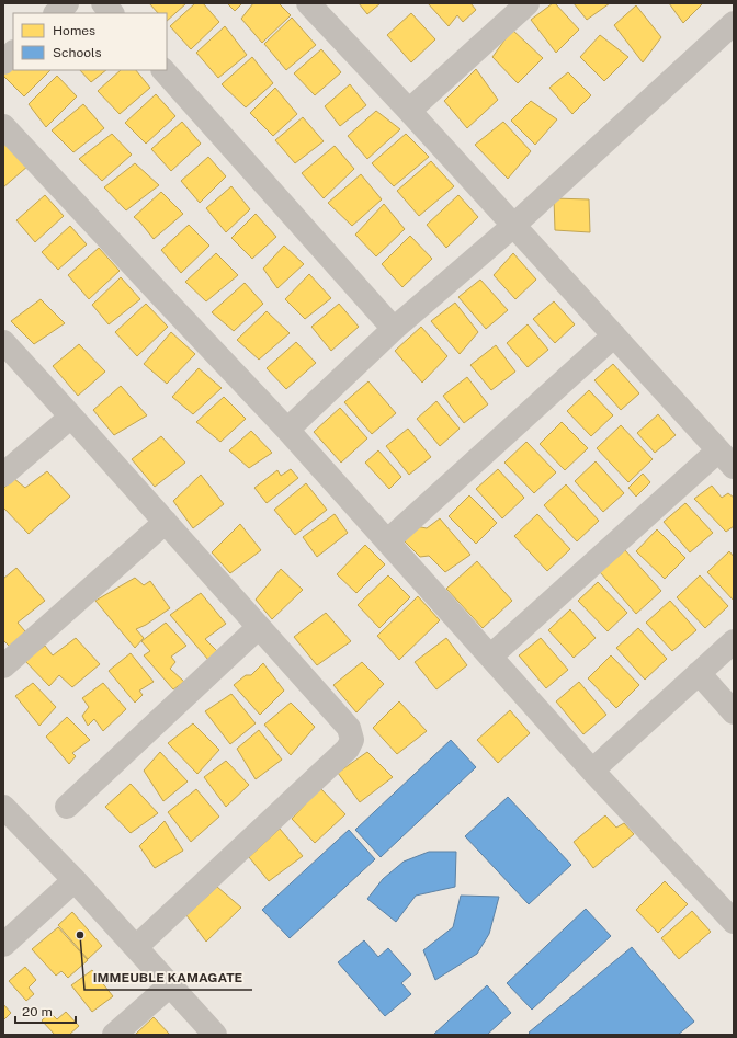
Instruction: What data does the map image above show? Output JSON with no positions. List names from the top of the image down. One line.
{"places":["IMMEUBLE KAMAGATE"],"legend":["Homes","Schools"],"scale_bar":"20 m"}
